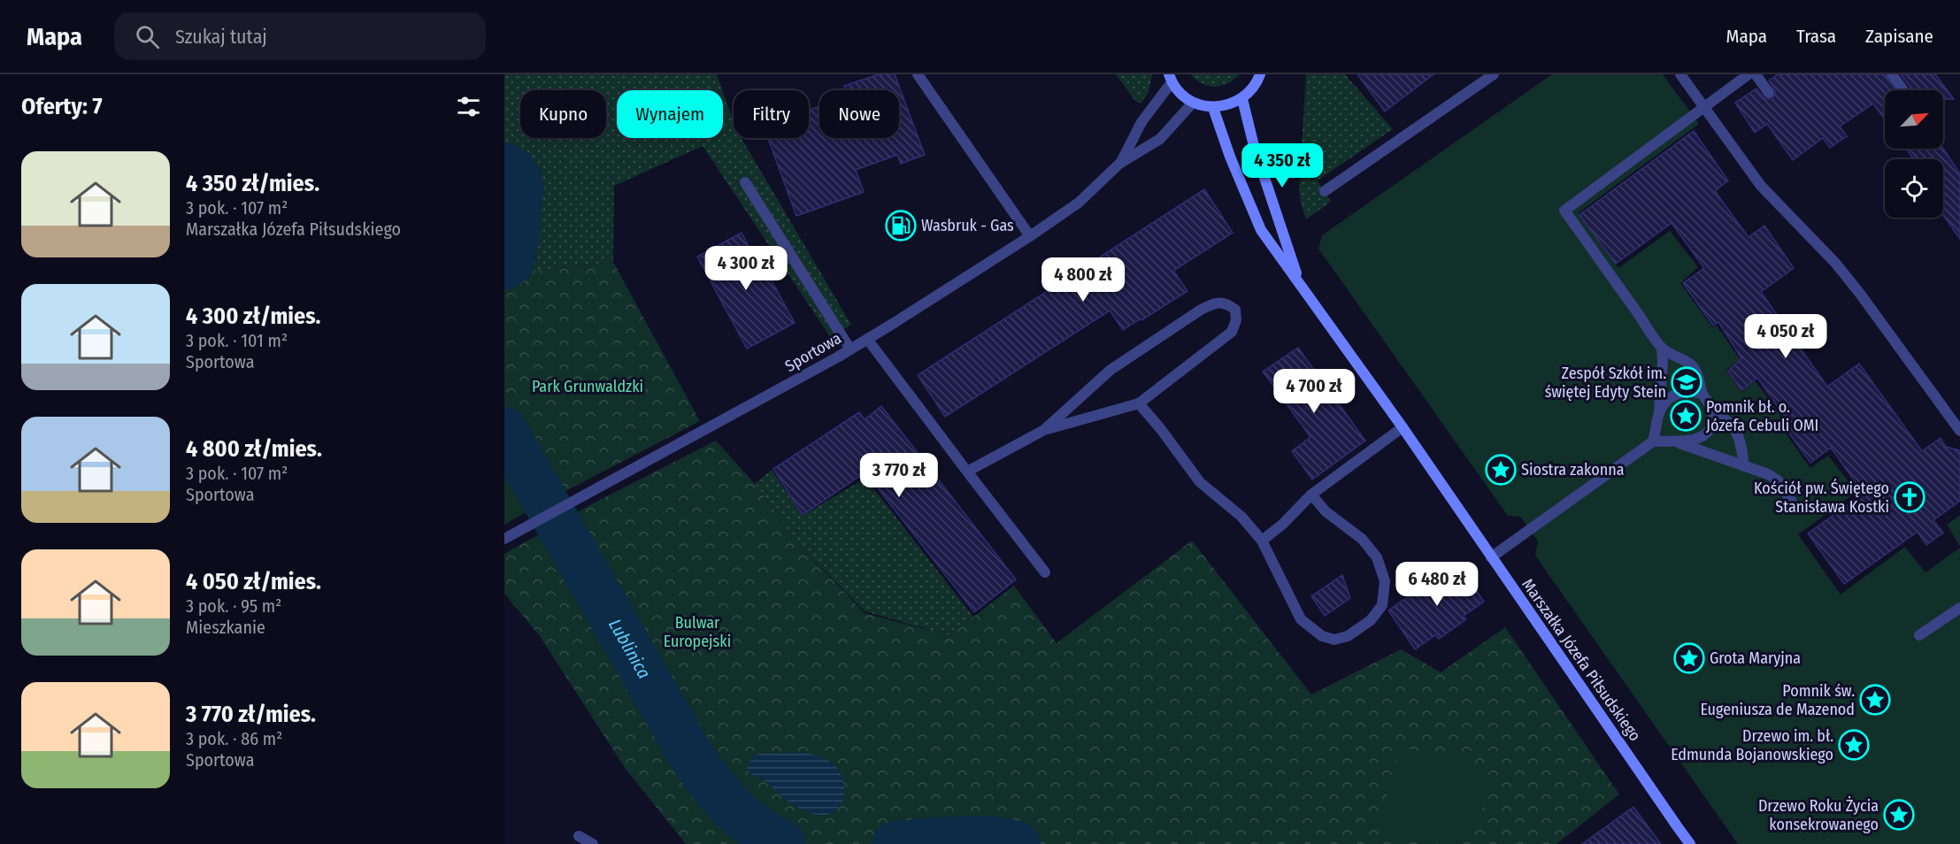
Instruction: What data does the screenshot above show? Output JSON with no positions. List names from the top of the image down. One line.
{"streets":{"main road":["Marszałka Józefa Piłsudskiego"],"street":["Sportowa"]},"water":["Lublinica"],"parks":["Park Grunwaldzki","Bulwar Europejski"],"places":{"fuel station":["Wasbruk - Gas"],"school or university":["Zespół Szkół im. świętej Edyty Stein"],"place":["Pomnik bł. o. Józefa Cebuli OMI","Siostra zakonna","Grota Maryjna","Pomnik św. Eugeniusza de Mazenod","Drzewo im. bł. Edmunda Bojanowskiego","Drzewo Roku Życia konsekrowanego"],"church":["Kościół pw. Świętego Stanisława Kostki"]},"north":"top right","page":{"header":"Mapa","search":"Szukaj tutaj","nav":["Mapa","Trasa","Zapisane"],"heading":"Oferty: 7","chip":["Kupno","Wynajem","Filtry","Nowe"],"list":[{"name":"4 350 zł/mies.","note":"3 pok. · 107 m² · Marszałka Józefa Piłsudskiego"},{"name":"4 300 zł/mies.","note":"3 pok. · 101 m² · Sportowa"},{"name":"4 800 zł/mies.","note":"3 pok. · 107 m² · Sportowa"},{"name":"4 050 zł/mies.","note":"3 pok. · 95 m² · Mieszkanie"},{"name":"3 770 zł/mies.","note":"3 pok. · 86 m² · Sportowa"}],"price":["4 350 zł","4 300 zł","4 800 zł","4 050 zł","4 700 zł","3 770 zł","6 480 zł"]}}
